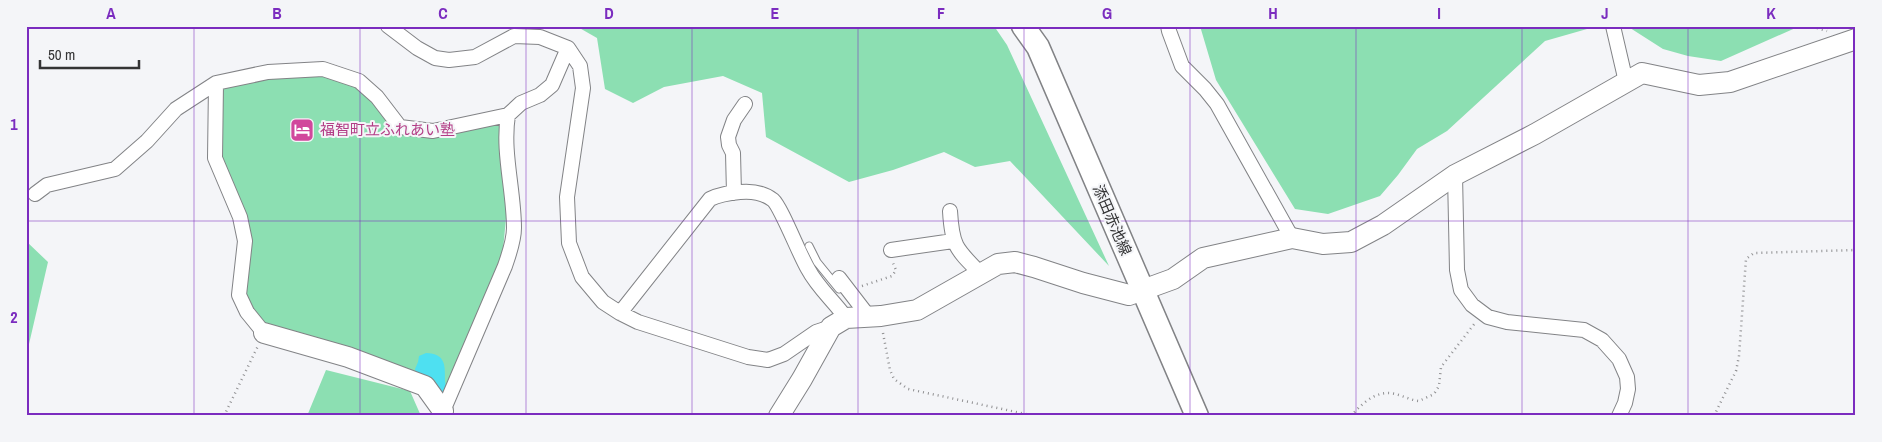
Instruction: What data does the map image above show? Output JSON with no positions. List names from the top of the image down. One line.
{"streets":{"main road":["添田赤池線"]},"places":{"hotel":["福智町立ふれあい塾"]},"scale_bar":"50 m","grid":{"columns":["A","B","C","D","E","F","G","H","I","J","K"],"rows":["1","2"]}}
